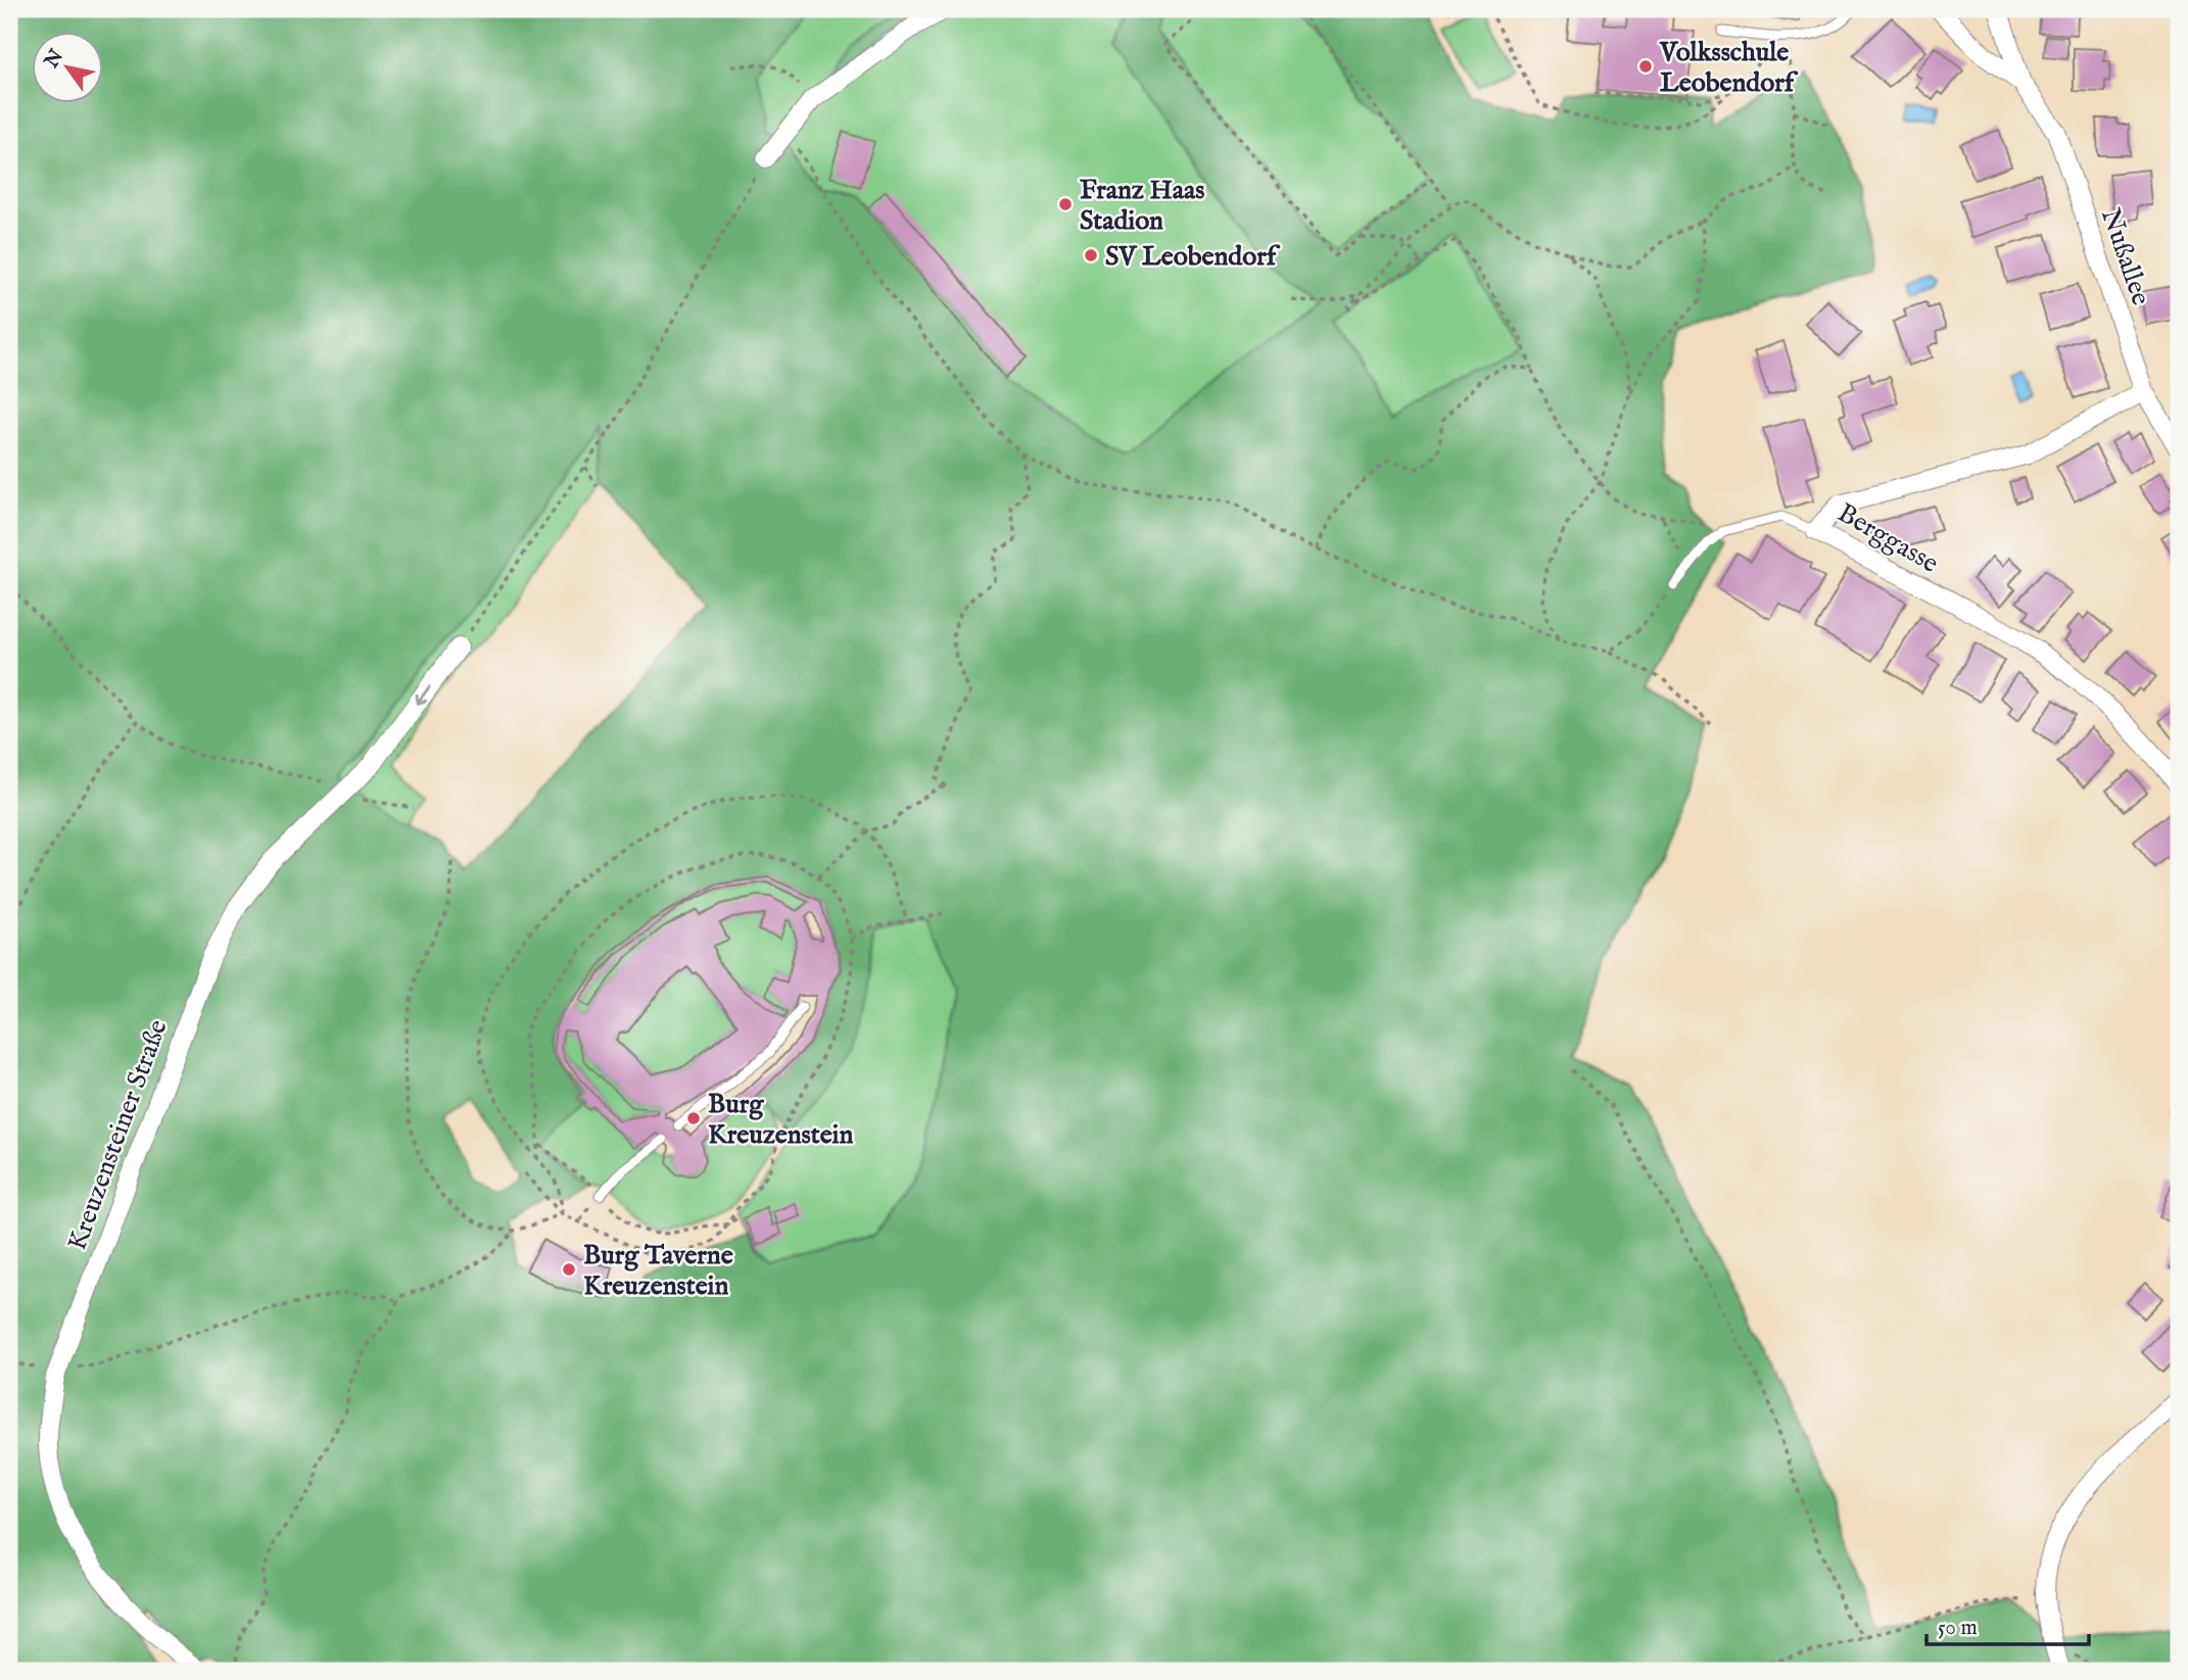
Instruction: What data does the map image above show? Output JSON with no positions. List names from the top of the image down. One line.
{"streets":{"street":["Nußallee","Berggasse","Kreuzensteiner Straße"]},"crossings":[["Nußallee","Berggasse"]],"places":["Volksschule Leobendorf","Franz Haas Stadion","SV Leobendorf","Burg Kreuzenstein","Burg Taverne Kreuzenstein"],"scale_bar":"50 m","north":"top left"}
